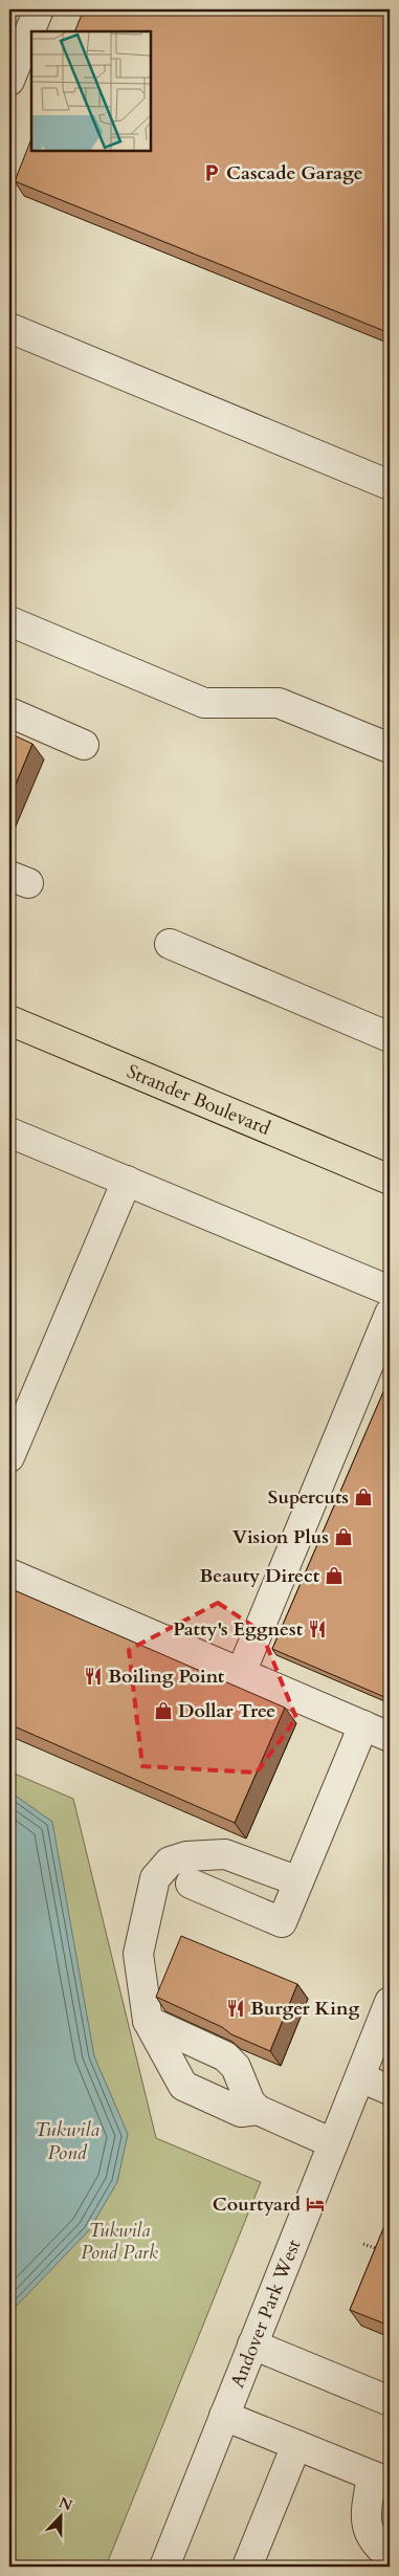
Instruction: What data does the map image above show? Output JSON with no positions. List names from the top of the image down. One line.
{"streets":{"main road":["Strander Boulevard"],"street":["Andover Park West"]},"water":["Tukwila Pond"],"parks":["Tukwila Pond Park"],"places":{"parking":["Cascade Garage"],"shop":["Supercuts","Vision Plus","Beauty Direct","Dollar Tree"],"restaurant":["Patty's Eggnest","Boiling Point","Burger King"],"hotel":["Courtyard"]},"north":"top"}
